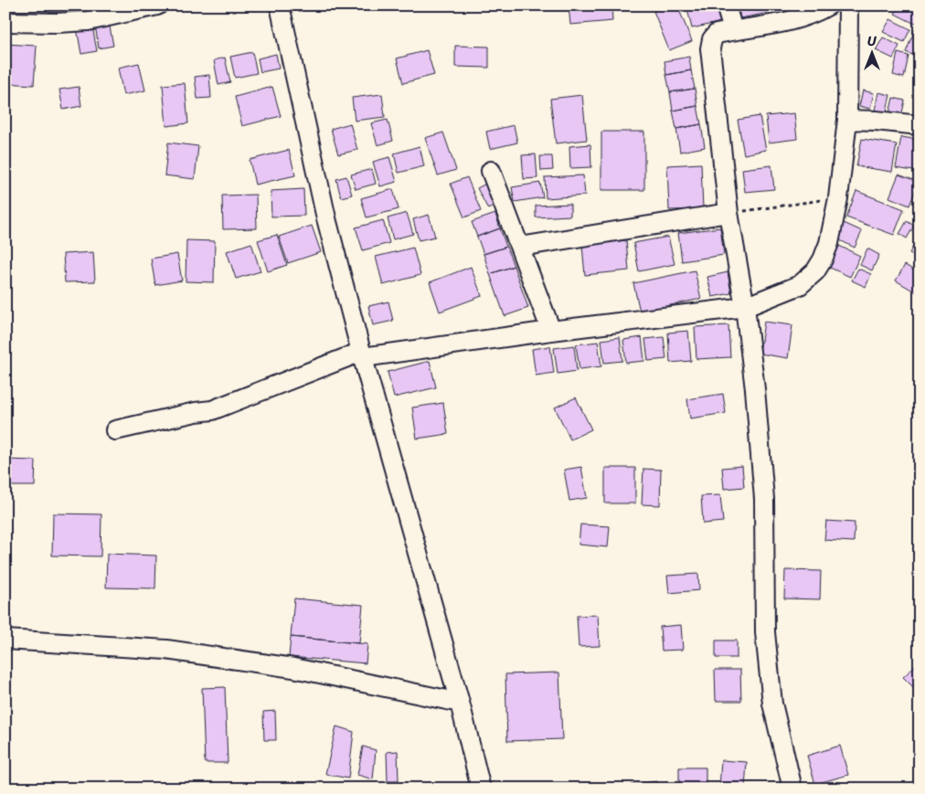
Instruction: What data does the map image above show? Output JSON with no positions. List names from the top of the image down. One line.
{"north":"top"}
